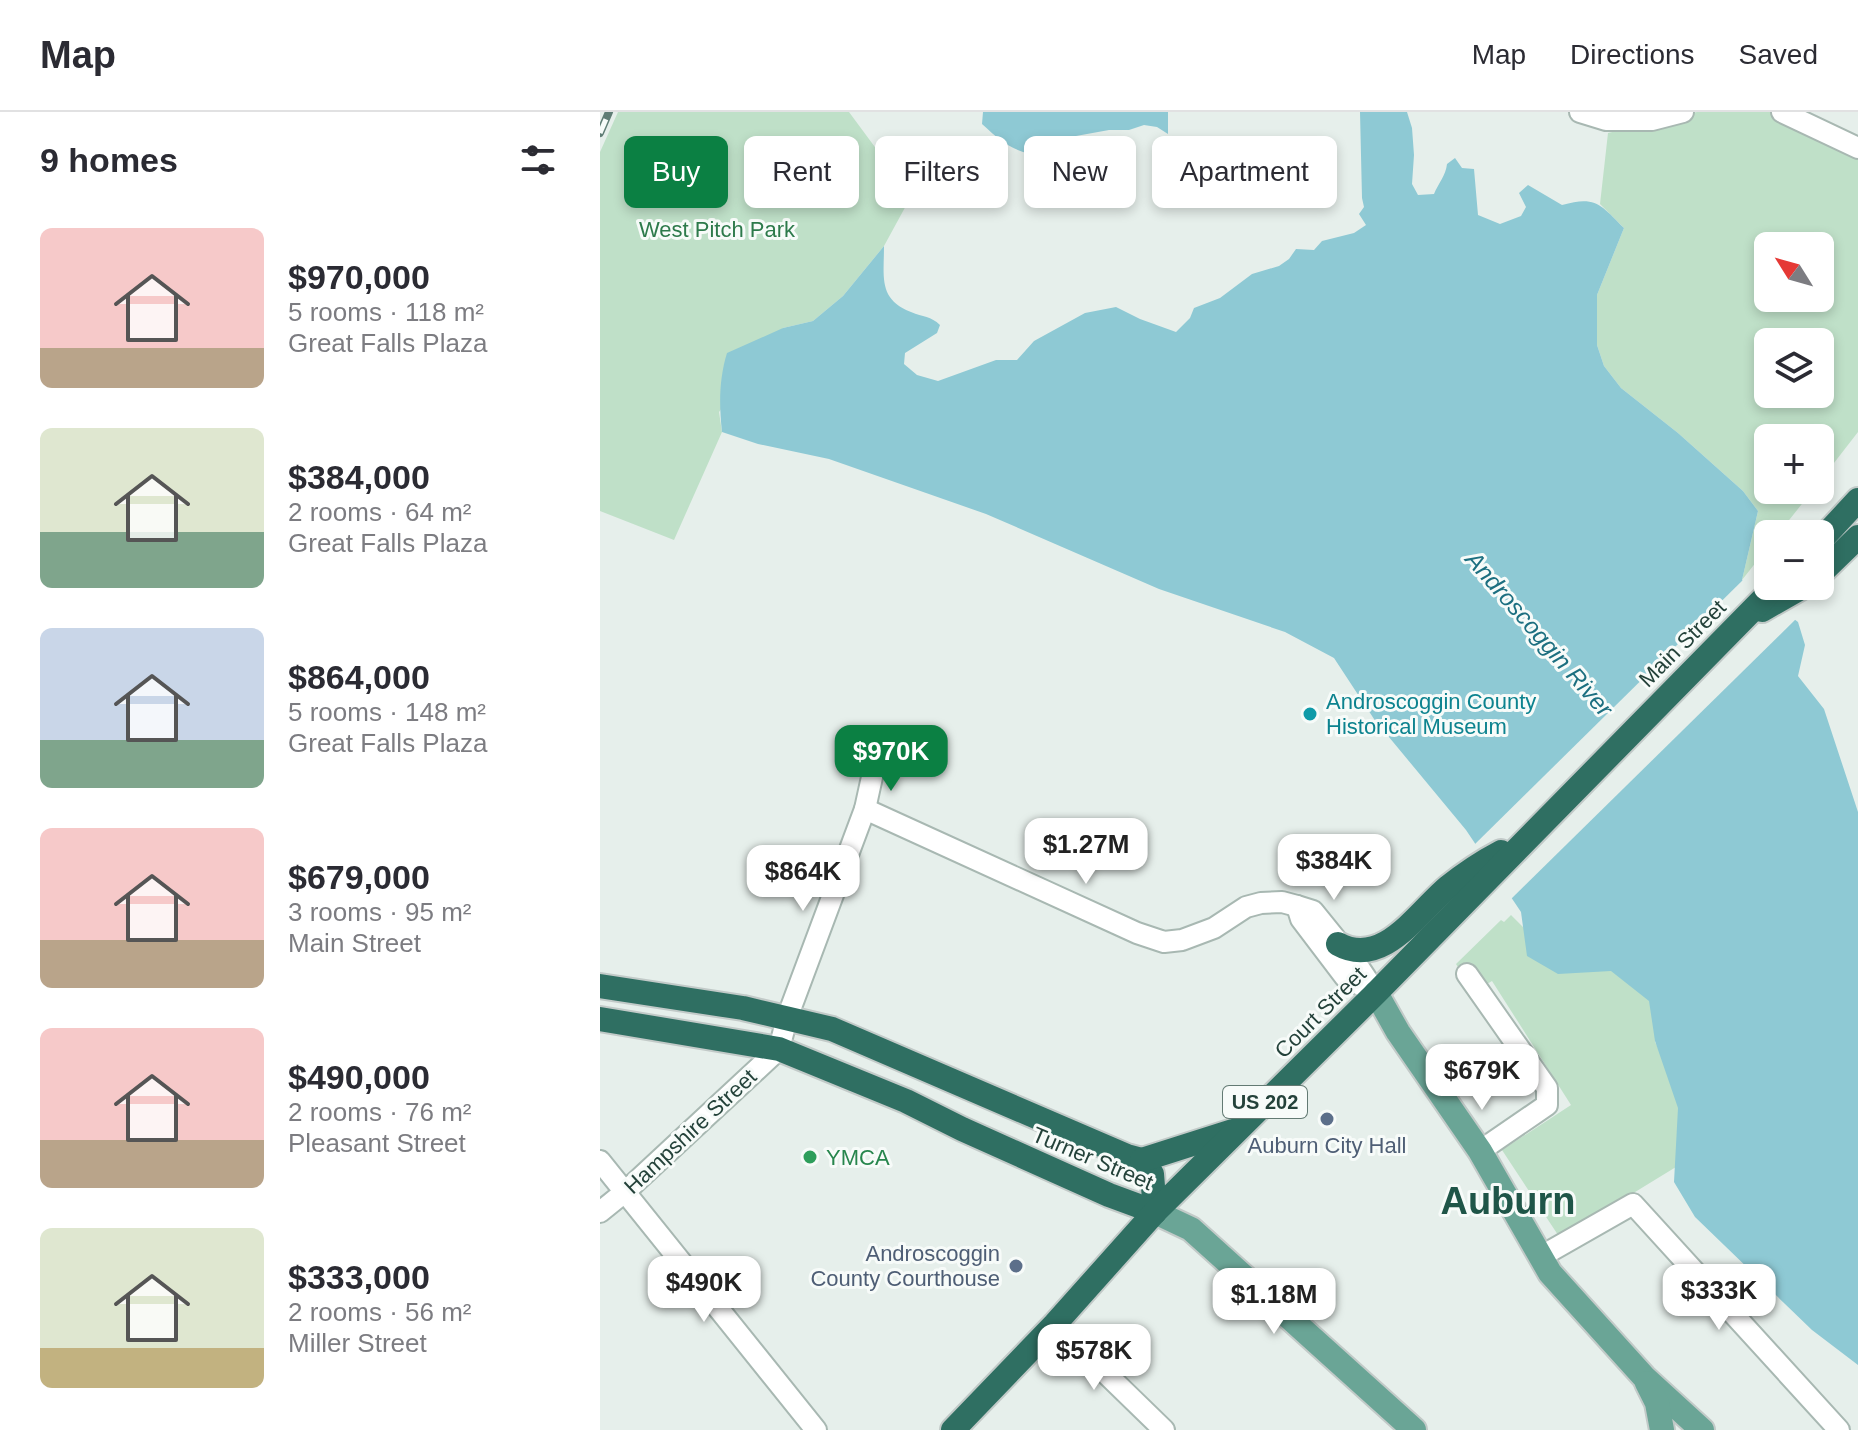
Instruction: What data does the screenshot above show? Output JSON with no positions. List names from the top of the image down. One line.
{"streets":{"highway":["Main Street","Court Street","US 202","Turner Street"],"street":["Hampshire Street"]},"crossings":[["Main Street","Court Street"],["Court Street","Turner Street"],["Hampshire Street","Turner Street"]],"districts":["Auburn"],"water":["Androscoggin River"],"parks":["West Pitch Park"],"places":["Androscoggin County Historical Museum","Auburn City Hall","YMCA","Androscoggin County Courthouse"],"north":"top left","page":{"header":"Map","nav":["Map","Directions","Saved"],"heading":"9 homes","chip":["Buy","Rent","Filters","New","Apartment"],"list":[{"name":"$970,000","note":"5 rooms · 118 m² · Great Falls Plaza"},{"name":"$384,000","note":"2 rooms · 64 m² · Great Falls Plaza"},{"name":"$864,000","note":"5 rooms · 148 m² · Great Falls Plaza"},{"name":"$679,000","note":"3 rooms · 95 m² · Main Street"},{"name":"$490,000","note":"2 rooms · 76 m² · Pleasant Street"},{"name":"$333,000","note":"2 rooms · 56 m² · Miller Street"}],"map_buttons":["+","−"],"price":["$970K","$1.27M","$384K","$864K","$679K","$490K","$333K","$1.18M","$578K"]}}
